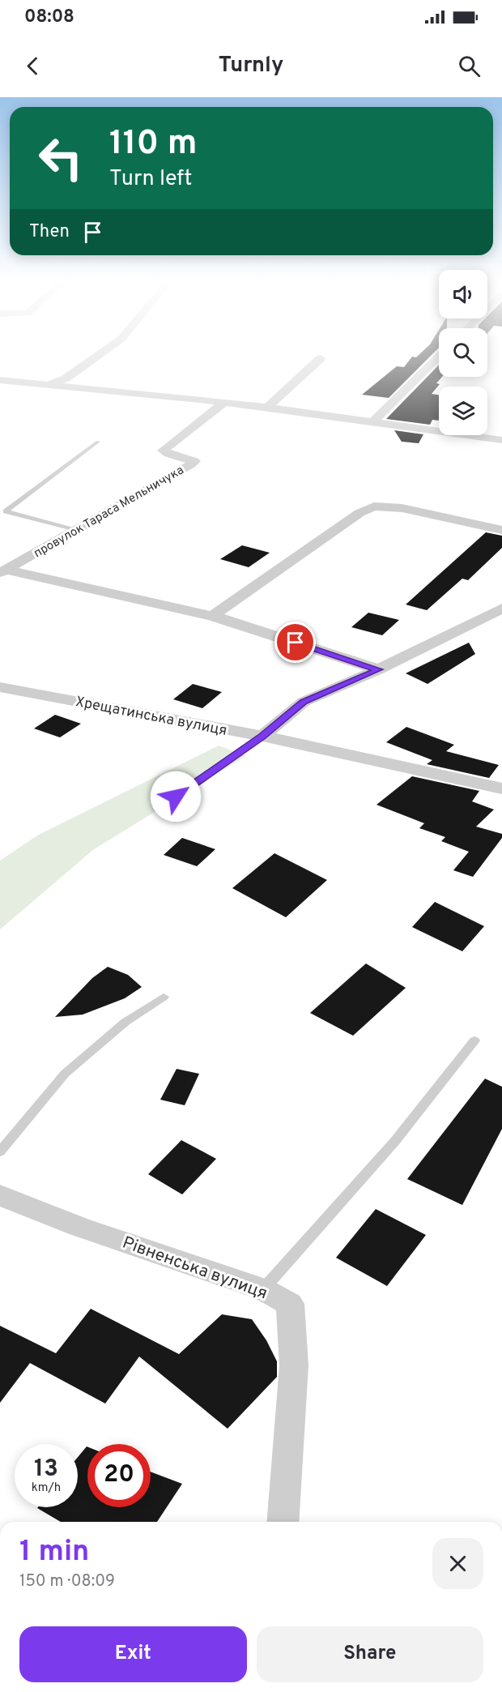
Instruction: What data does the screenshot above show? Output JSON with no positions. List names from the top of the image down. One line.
{"streets":{"street":["провулок Тараса Мельничука","Хрещатинська вулиця","Рівненська вулиця"]},"page":{"status":"08:08","header":"Turnly","turn":["110 m","Turn left"],"then":"Then","speed":"13 km/h","limit":"20","heading":["1 min","150 m · 08:09"],"buttons":["Exit","Share"]}}
